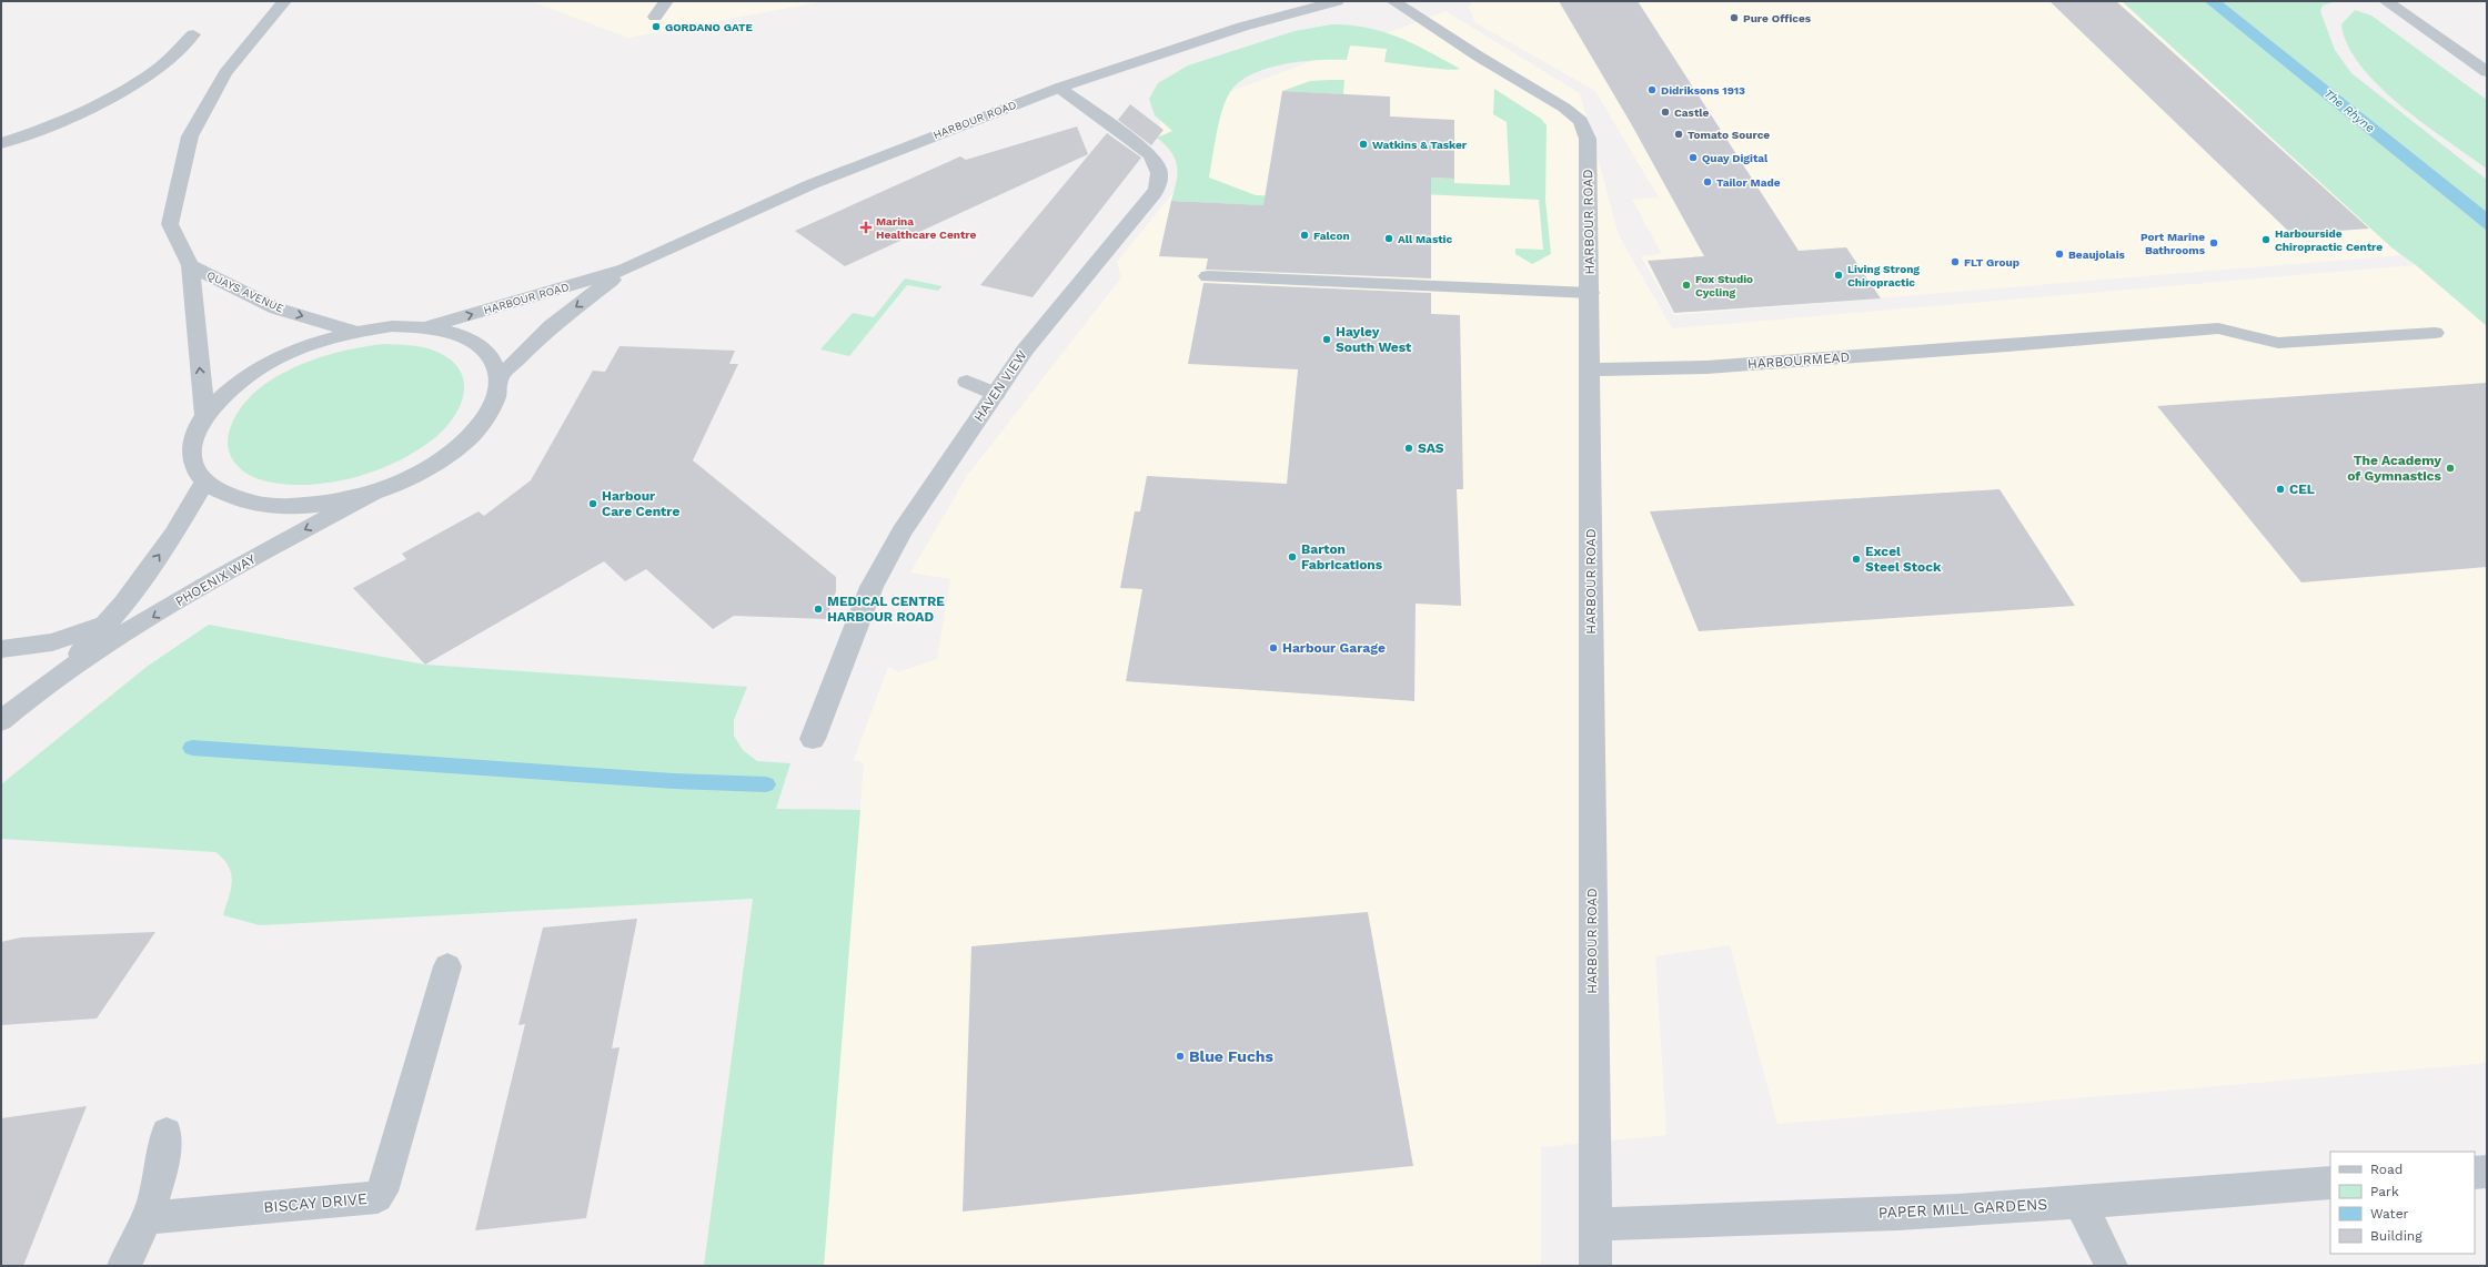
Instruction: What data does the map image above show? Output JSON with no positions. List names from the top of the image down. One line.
{"streets":{"street":["HARBOUR ROAD","QUAYS AVENUE","HARBOURMEAD","HAVEN VIEW","PHOENIX WAY","BISCAY DRIVE","PAPER MILL GARDENS"]},"crossings":[["HARBOUR ROAD","HARBOURMEAD"],["HARBOUR ROAD","HAVEN VIEW"],["HARBOUR ROAD","PAPER MILL GARDENS"]],"water":["The Rhyne"],"places":{"other":["Pure Offices","GORDANO GATE","Didriksons 1913","Castle","Tomato Source","Watkins & Tasker","Quay Digital","Tailor Made","Falcon","All Mastic","Harbourside Chiropractic Centre","Port Marine Bathrooms","Beaujolais","FLT Group","Living Strong Chiropractic","Fox Studio Cycling","Hayley South West","SAS","The Academy of Gymnastics","CEL","Harbour Care Centre","Barton Fabrications","Excel Steel Stock","MEDICAL CENTRE HARBOUR ROAD","Harbour Garage","Blue Fuchs"],"health":["Marina Healthcare Centre"]},"legend":["Road","Park","Water","Building"]}
